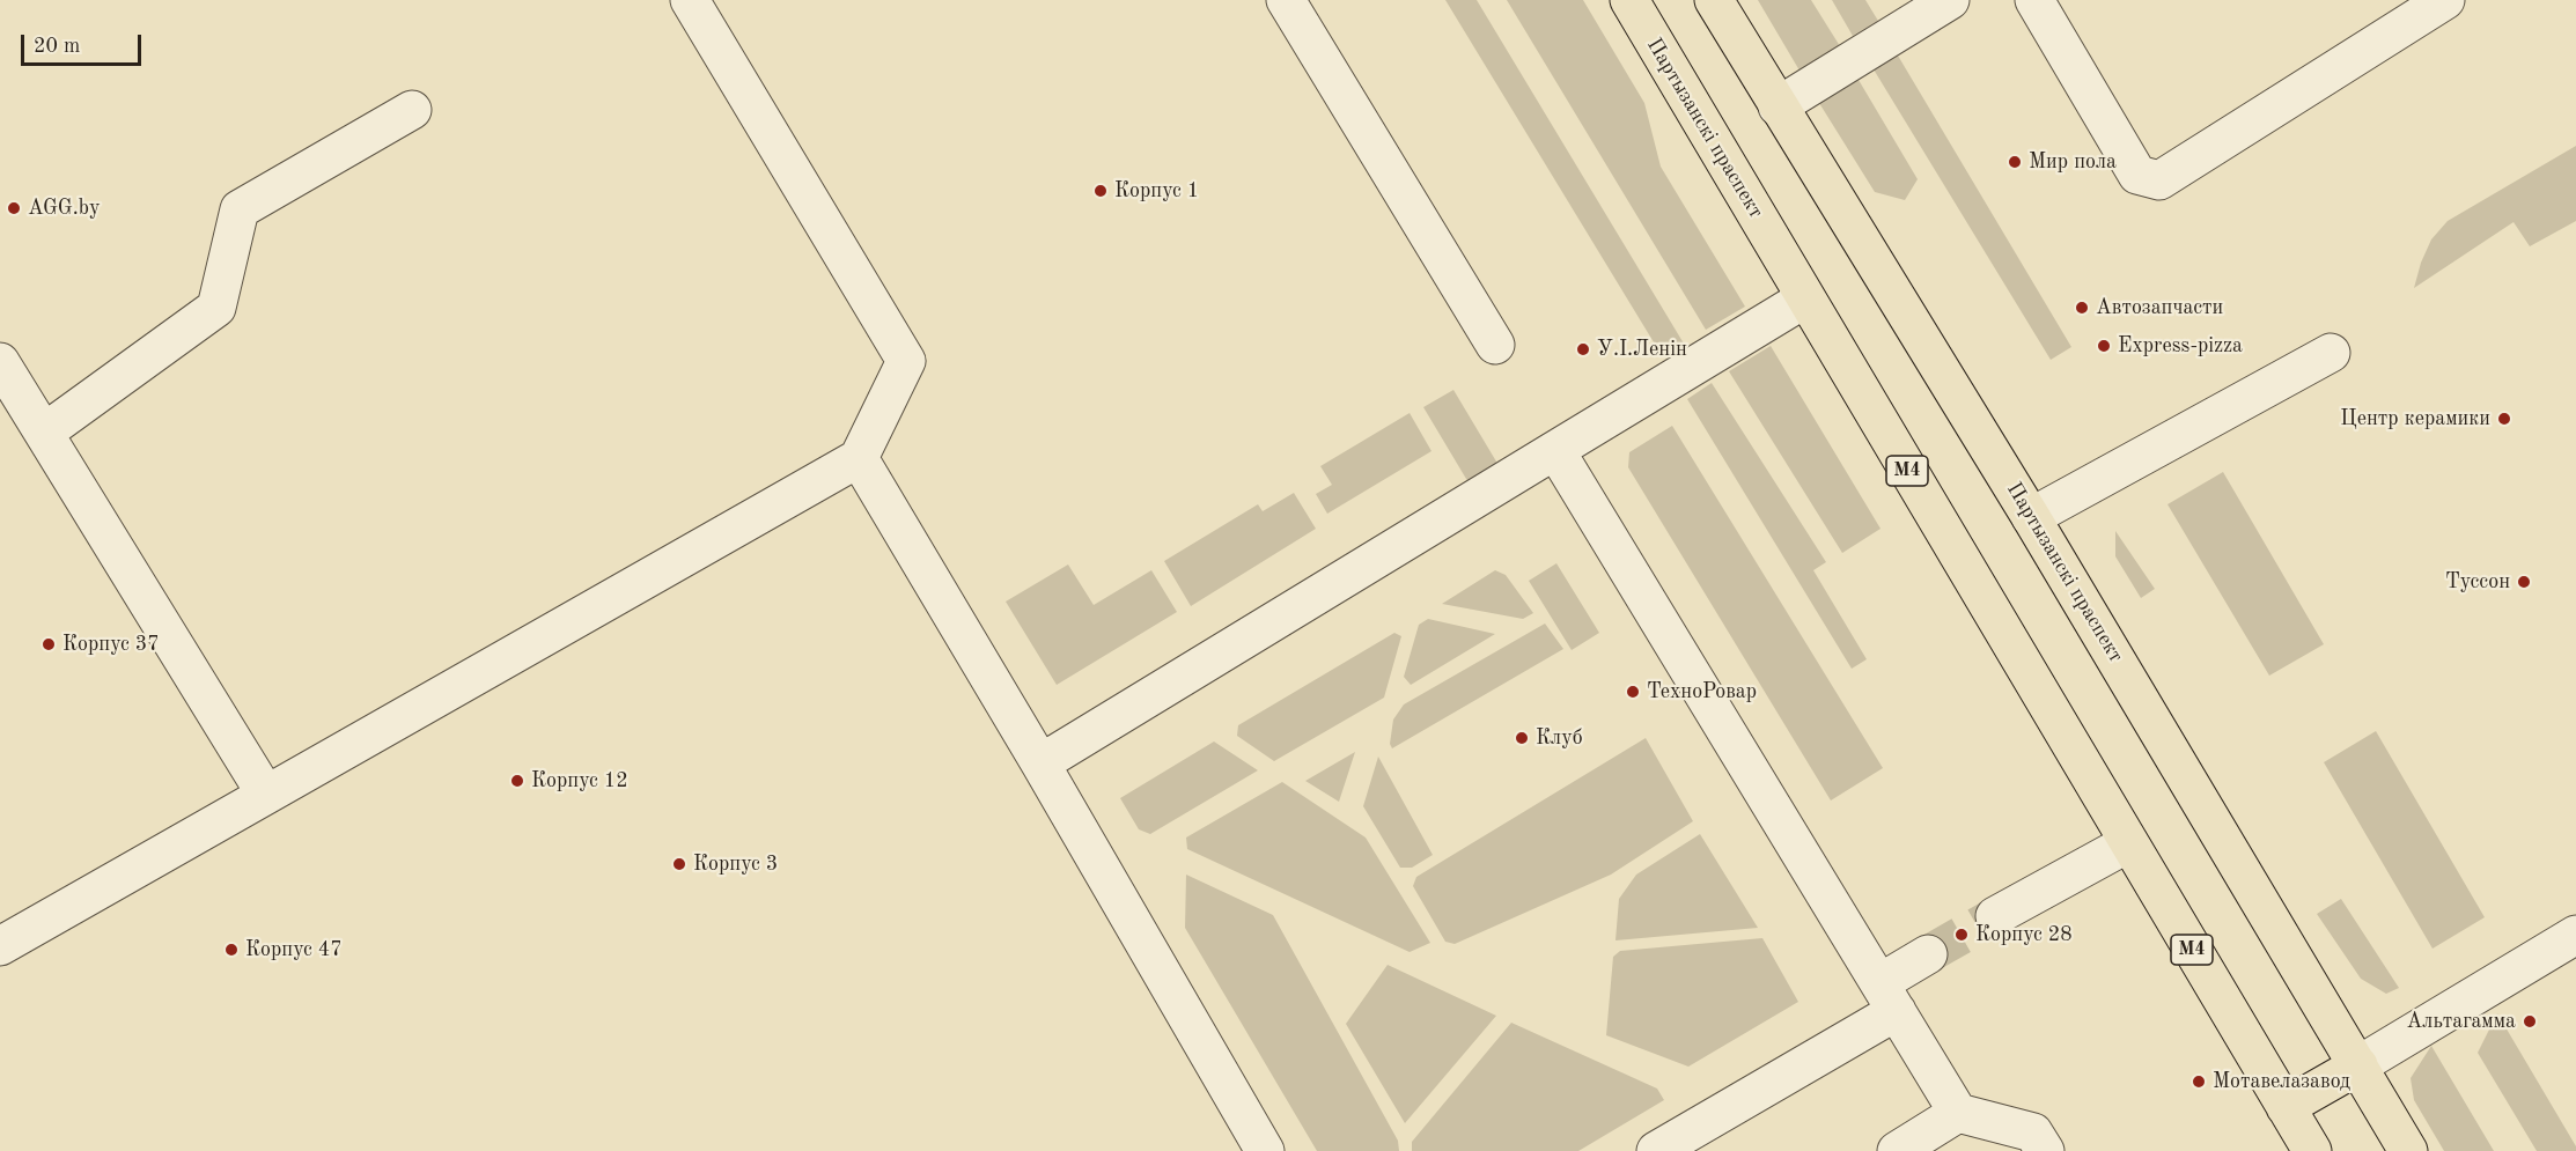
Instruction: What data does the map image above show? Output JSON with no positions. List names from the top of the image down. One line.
{"streets":{"main road":["Партызанскі праспект","М4"]},"places":["Мир пола","Корпус 1","AGG.by","Автозапчасти","Express-pizza","У.І.Ленін","Центр керамики","Туссон","Корпус 37","ТехноРовар","Клуб","Корпус 12","Корпус 3","Корпус 28","Корпус 47","Альтагамма","Мотавелазавод"],"scale_bar":"20 m"}
